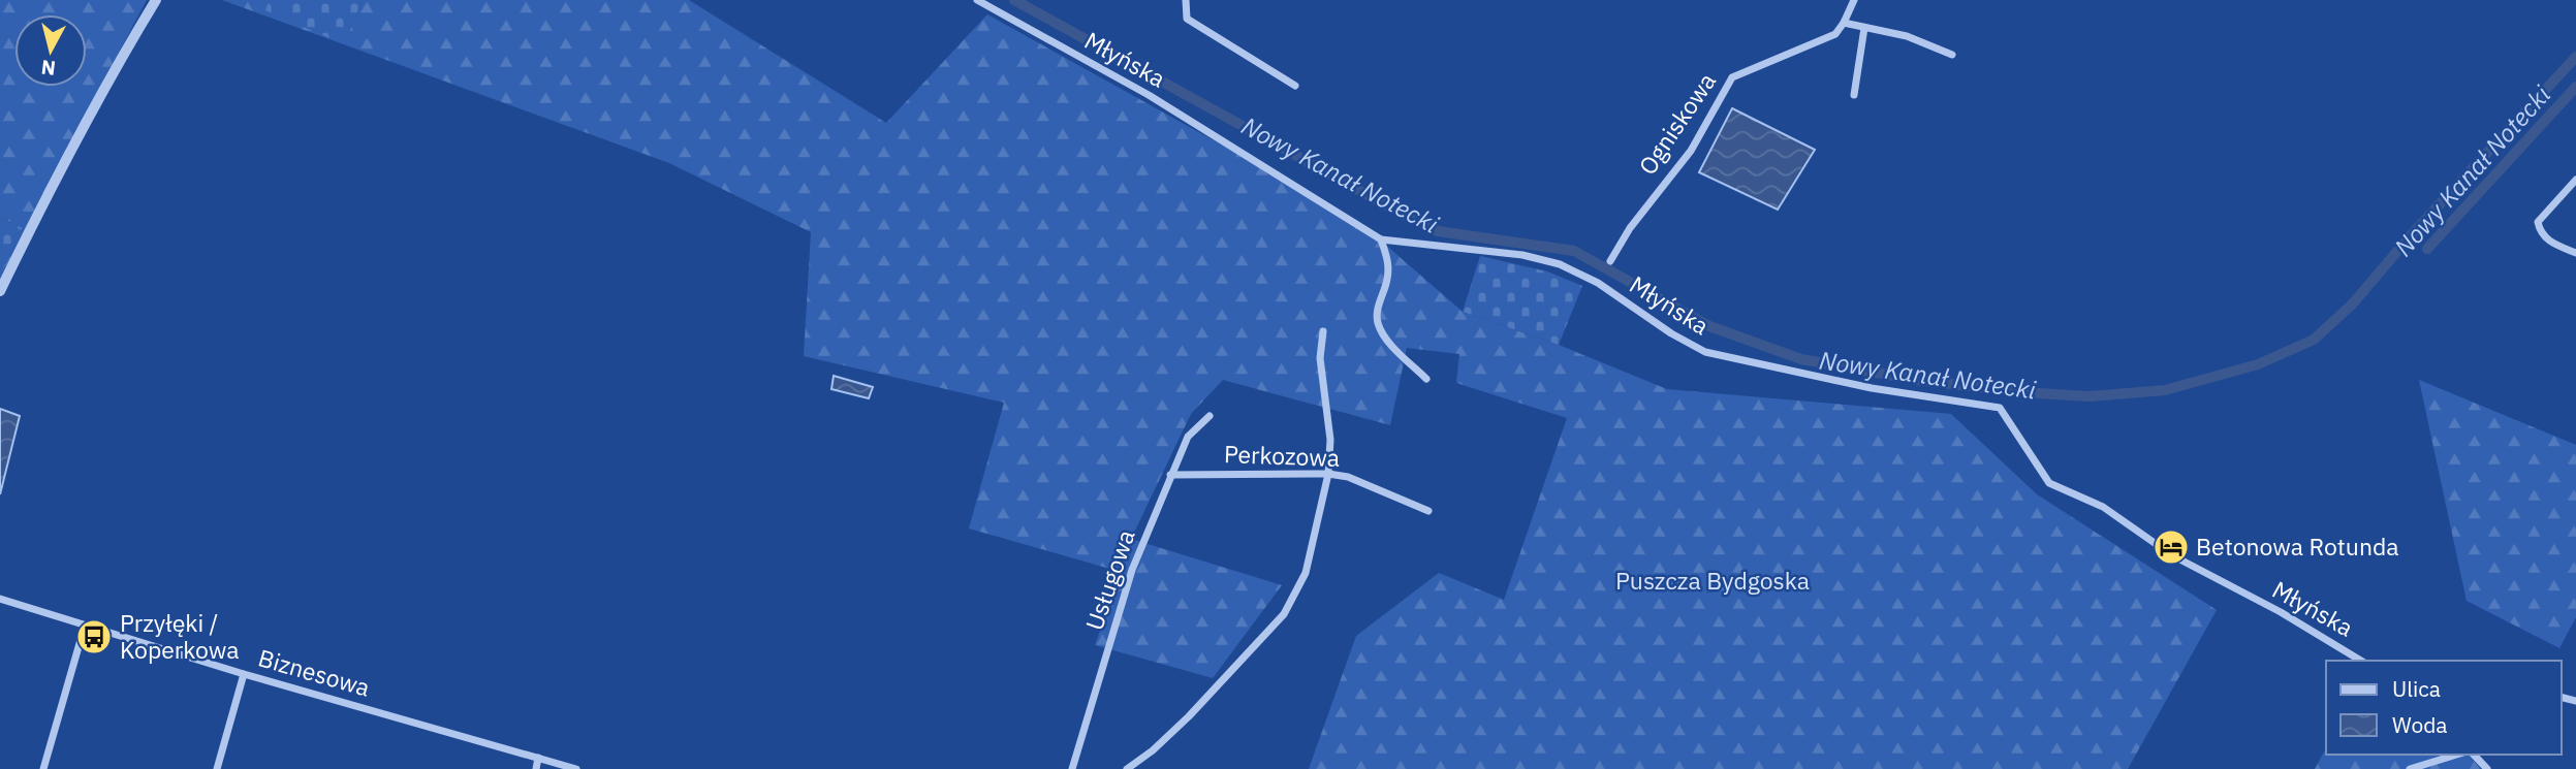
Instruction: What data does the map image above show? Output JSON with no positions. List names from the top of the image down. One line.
{"streets":{"street":["Młyńska","Ogniskowa","Perkozowa","Usługowa","Biznesowa"]},"crossings":[["Perkozowa","Usługowa"]],"water":["Nowy Kanał Notecki"],"parks":["Puszcza Bydgoska"],"places":{"hotel":["Betonowa Rotunda"],"bus stop":["Przyłęki / Koperkowa"]},"legend":["Ulica","Woda"],"north":"bottom"}
